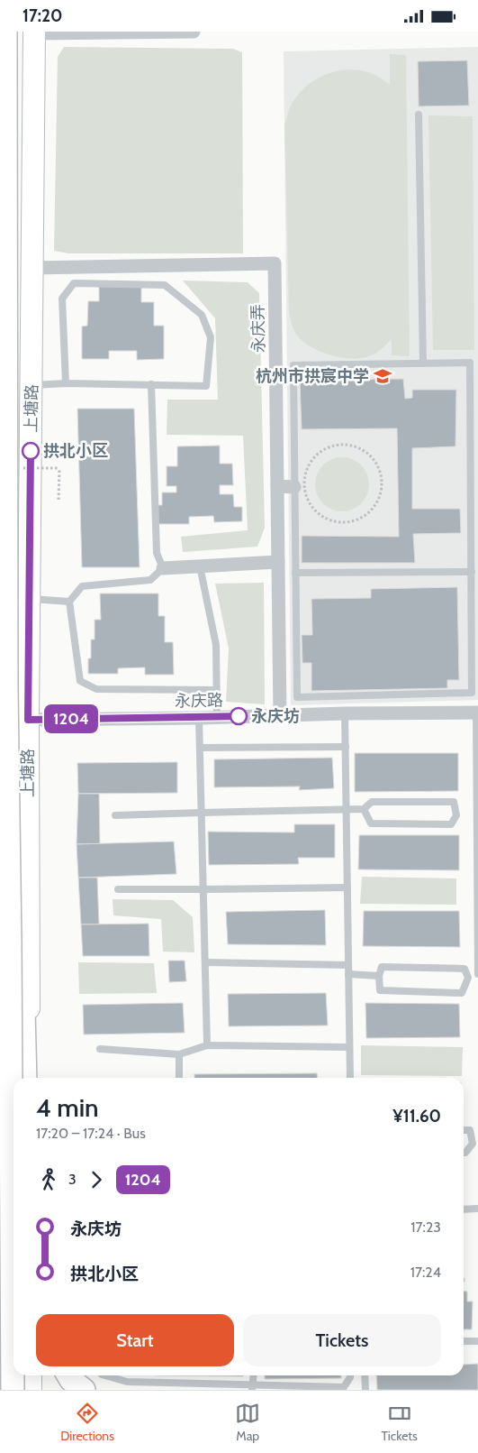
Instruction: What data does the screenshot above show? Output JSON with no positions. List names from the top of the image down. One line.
{"streets":{"main road":["上塘路"],"street":["永庆弄","永庆路"]},"crossings":[["永庆弄","上塘路"],["永庆弄","永庆路"],["上塘路","永庆路"]],"places":{"school or university":["杭州市拱宸中学"],"other":["拱北小区","永庆坊"]},"lines":["bus line 1204"],"page":{"status":"17:20","on_map":"1204","heading":["4 min","17:20 – 17:24 · Bus","¥11.60"],"legs":["3","1204"],"list":[{"name":"永庆坊","value":"17:23"},{"name":"拱北小区","value":"17:24"}],"buttons":["Start","Tickets"],"tabs":["Directions","Map","Tickets"]}}
